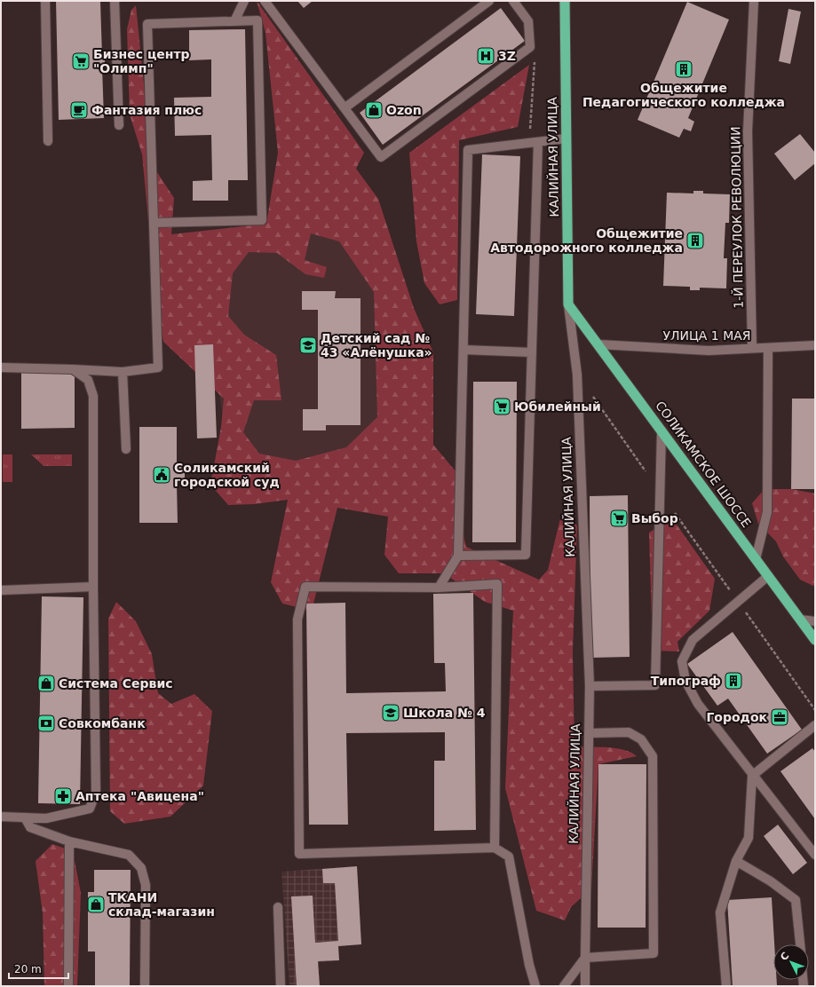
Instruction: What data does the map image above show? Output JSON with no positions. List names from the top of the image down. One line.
{"streets":{"highway":["КАЛИЙНАЯ УЛИЦА","СОЛИКАМСКОЕ ШОССЕ"],"street":["1-Й ПЕРЕУЛОК РЕВОЛЮЦИИ","УЛИЦА 1 МАЯ"]},"crossings":[["КАЛИЙНАЯ УЛИЦА","СОЛИКАМСКОЕ ШОССЕ"],["1-Й ПЕРЕУЛОК РЕВОЛЮЦИИ","УЛИЦА 1 МАЯ"],["УЛИЦА 1 МАЯ","СОЛИКАМСКОЕ ШОССЕ"]],"places":{"hospital":["3Z"],"supermarket":["Бизнес центр \"Олимп\"","Юбилейный","Выбор"],"building":["Общежитие Педагогического колледжа","Общежитие Автодорожного колледжа","Типограф"],"cafe":["Фантазия плюс"],"shop":["Ozon","Система Сервис","ТКАНИ склад-магазин"],"school or university":["Детский сад № 43 «Алёнушка»","Школа № 4"],"public building":["Соликамский городской суд"],"office":["Городок"],"bank":["Совкомбанк"],"pharmacy":["Аптека \"Авицена\""]},"scale_bar":"20 m","north":"top left"}
